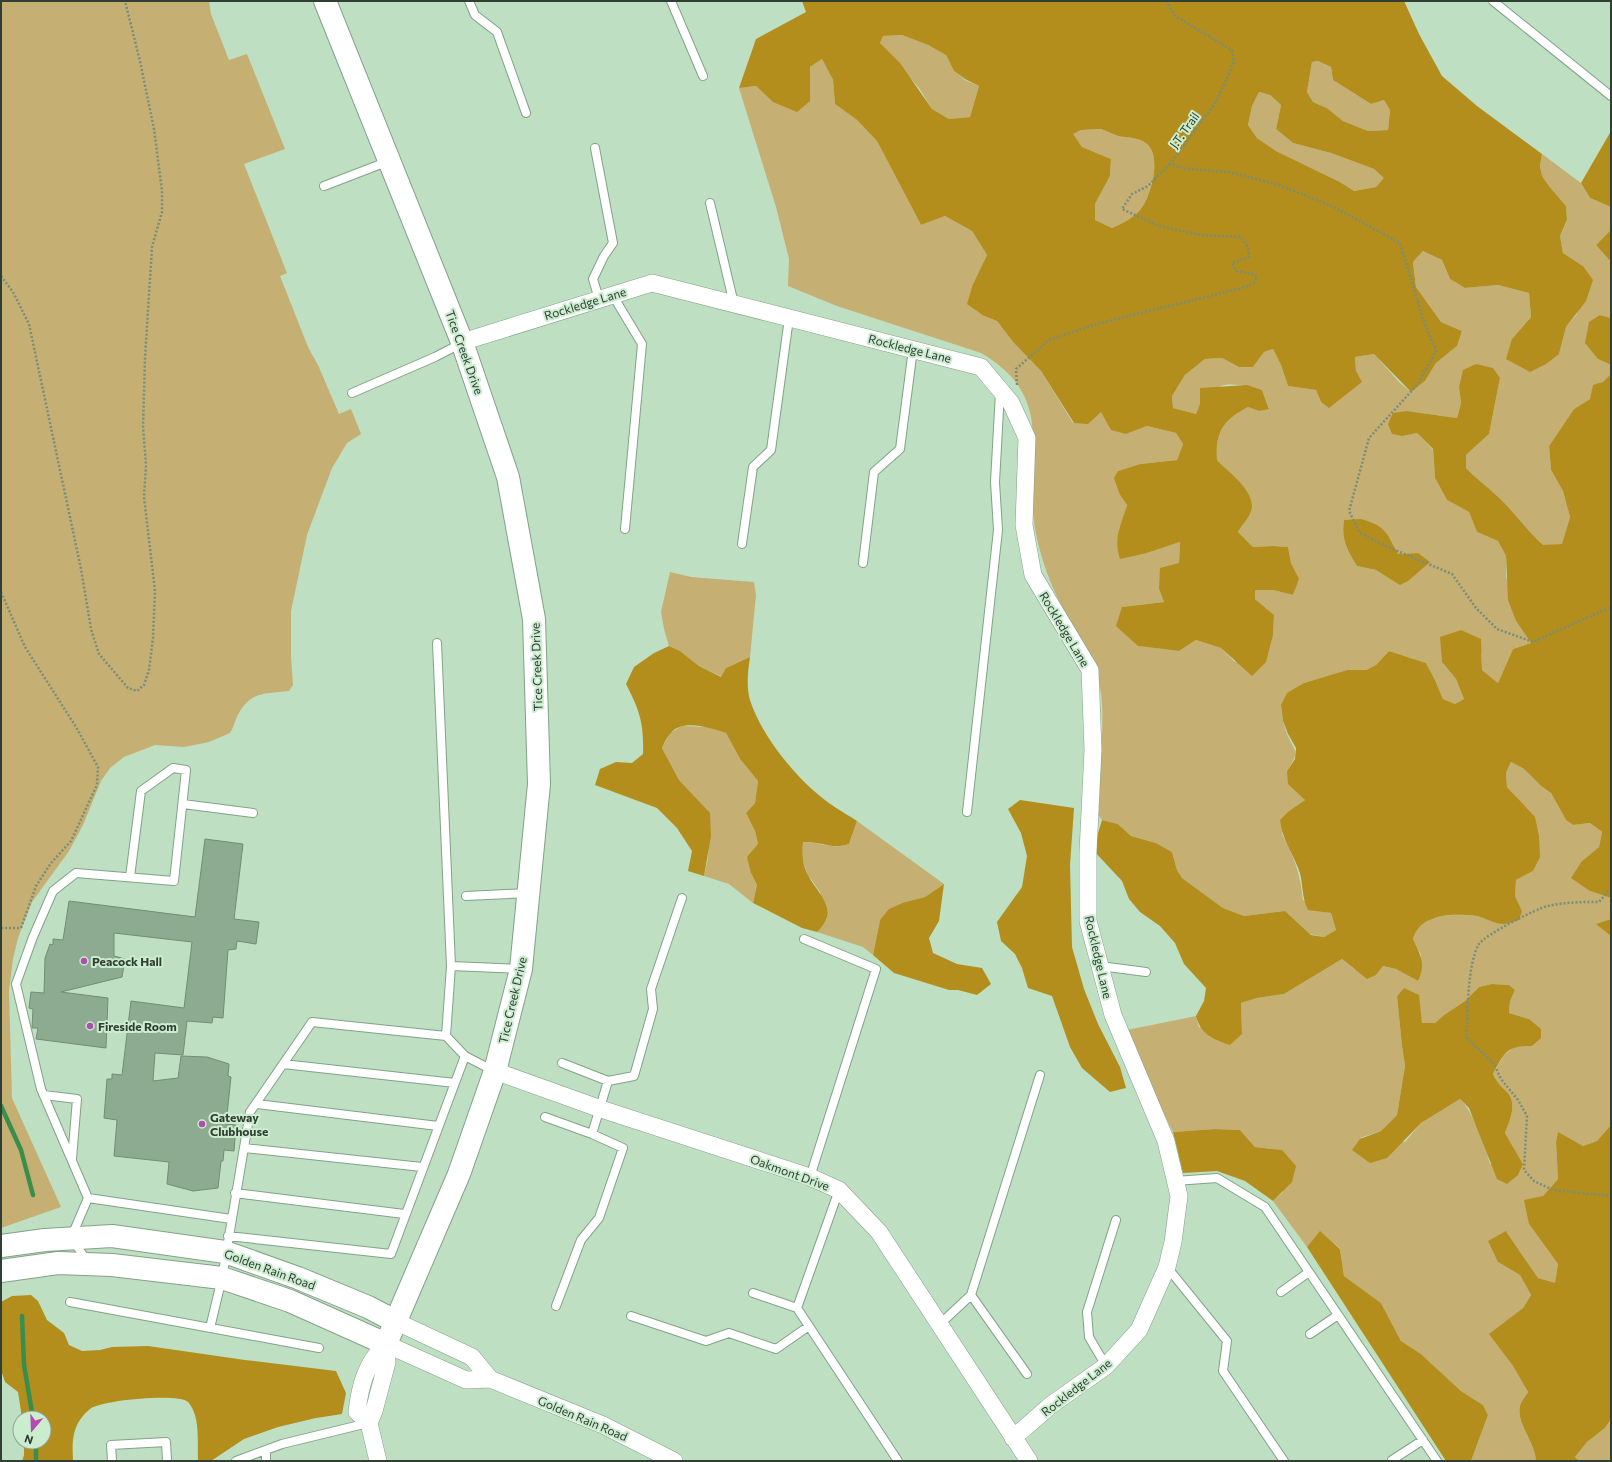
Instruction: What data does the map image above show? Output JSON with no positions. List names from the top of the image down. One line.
{"streets":{"street":["Rockledge Lane","Tice Creek Drive","Oakmont Drive","Golden Rain Road"],"path":["J.T. Trail"]},"crossings":[["Rockledge Lane","Tice Creek Drive"],["Rockledge Lane","Oakmont Drive"],["Tice Creek Drive","Oakmont Drive"],["Tice Creek Drive","Golden Rain Road"]],"places":["Peacock Hall","Fireside Room","Gateway Clubhouse"],"north":"bottom"}
